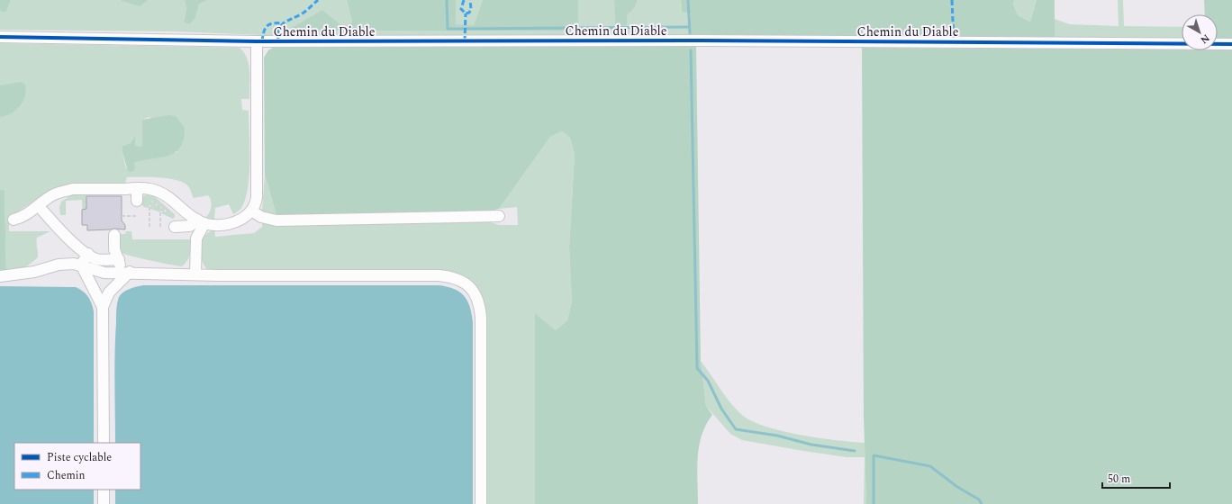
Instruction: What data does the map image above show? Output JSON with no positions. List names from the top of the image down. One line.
{"streets":{"street":["Chemin du Diable"]},"legend":["Piste cyclable","Chemin"],"scale_bar":"50 m","north":"bottom right"}
